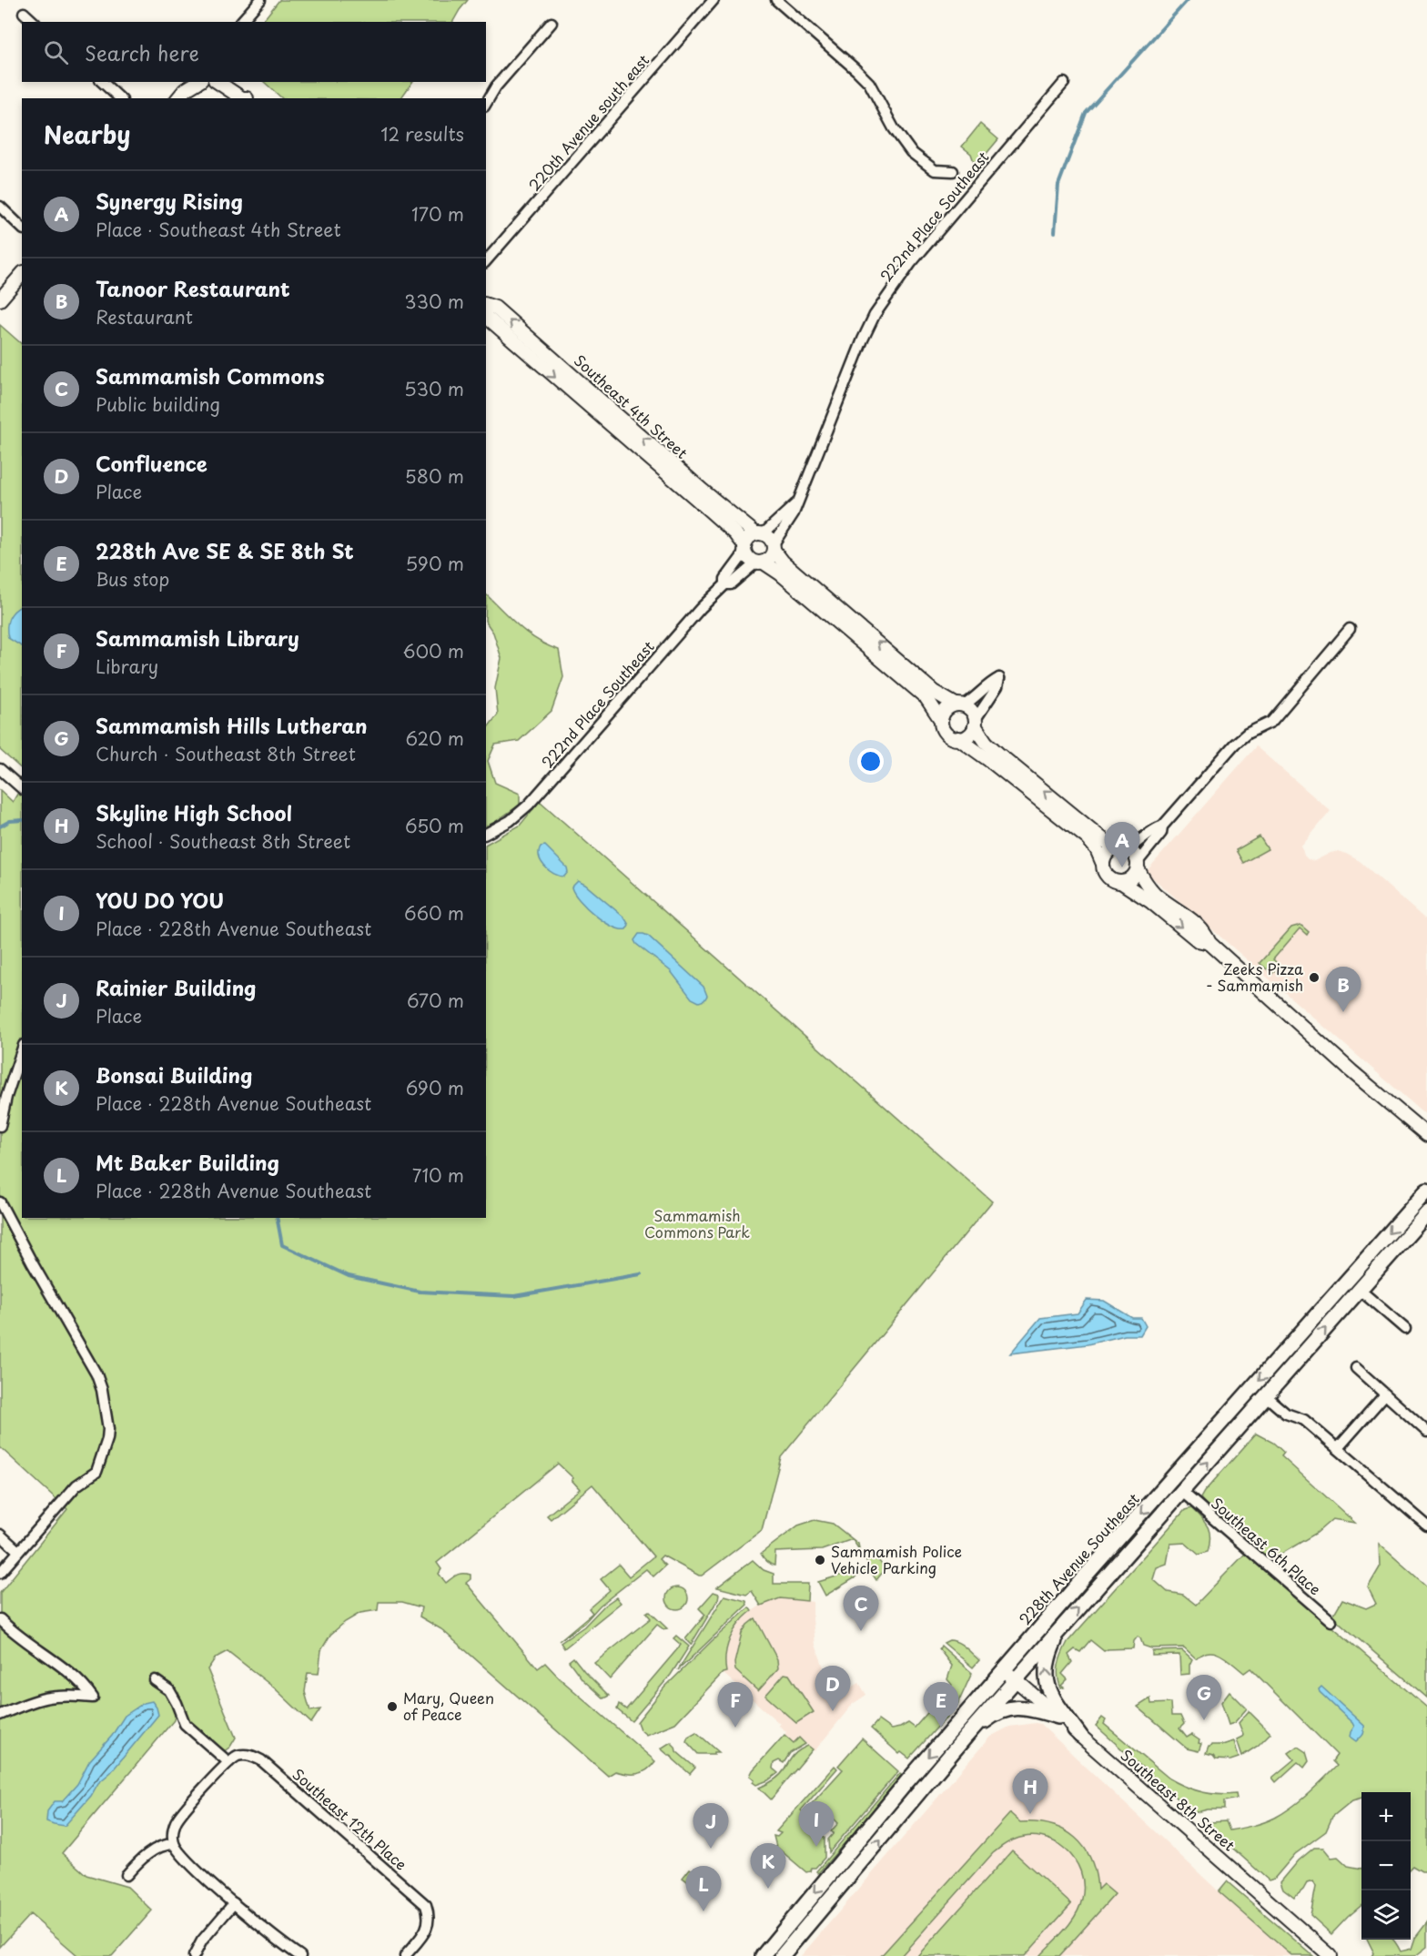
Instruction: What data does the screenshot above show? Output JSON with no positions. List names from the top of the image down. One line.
{"streets":{"main road":["228th Avenue Southeast"],"street":["220th Avenue south east","222nd Place Southeast","Southeast 4th Street","Southeast 6th Place","Southeast 8th Street","Southeast 12th Place"]},"crossings":[["222nd Place Southeast","Southeast 4th Street"],["228th Avenue Southeast","Southeast 8th Street"]],"parks":["Sammamish Commons Park"],"places":["Zeeks Pizza - Sammamish","Sammamish Police Vehicle Parking","Mary, Queen of Peace"],"page":{"search":"Search here","heading":["Nearby","12 results"],"list":[{"mark":"A","name":"Synergy Rising","note":"Place · Southeast 4th Street","value":"170 m"},{"mark":"B","name":"Tanoor Restaurant","note":"Restaurant","value":"330 m"},{"mark":"C","name":"Sammamish Commons","note":"Public building","value":"530 m"},{"mark":"D","name":"Confluence","note":"Place","value":"580 m"},{"mark":"E","name":"228th Ave SE & SE 8th St","note":"Bus stop","value":"590 m"},{"mark":"F","name":"Sammamish Library","note":"Library","value":"600 m"},{"mark":"G","name":"Sammamish Hills Lutheran","note":"Church · Southeast 8th Street","value":"620 m"},{"mark":"H","name":"Skyline High School","note":"School · Southeast 8th Street","value":"650 m"},{"mark":"I","name":"YOU DO YOU","note":"Place · 228th Avenue Southeast","value":"660 m"},{"mark":"J","name":"Rainier Building","note":"Place","value":"670 m"},{"mark":"K","name":"Bonsai Building","note":"Place · 228th Avenue Southeast","value":"690 m"},{"mark":"L","name":"Mt Baker Building","note":"Place · 228th Avenue Southeast","value":"710 m"}],"pins":["A","B","C","D","G","E","F","H","I","J","K","L"],"map_buttons":["+","−"]}}
